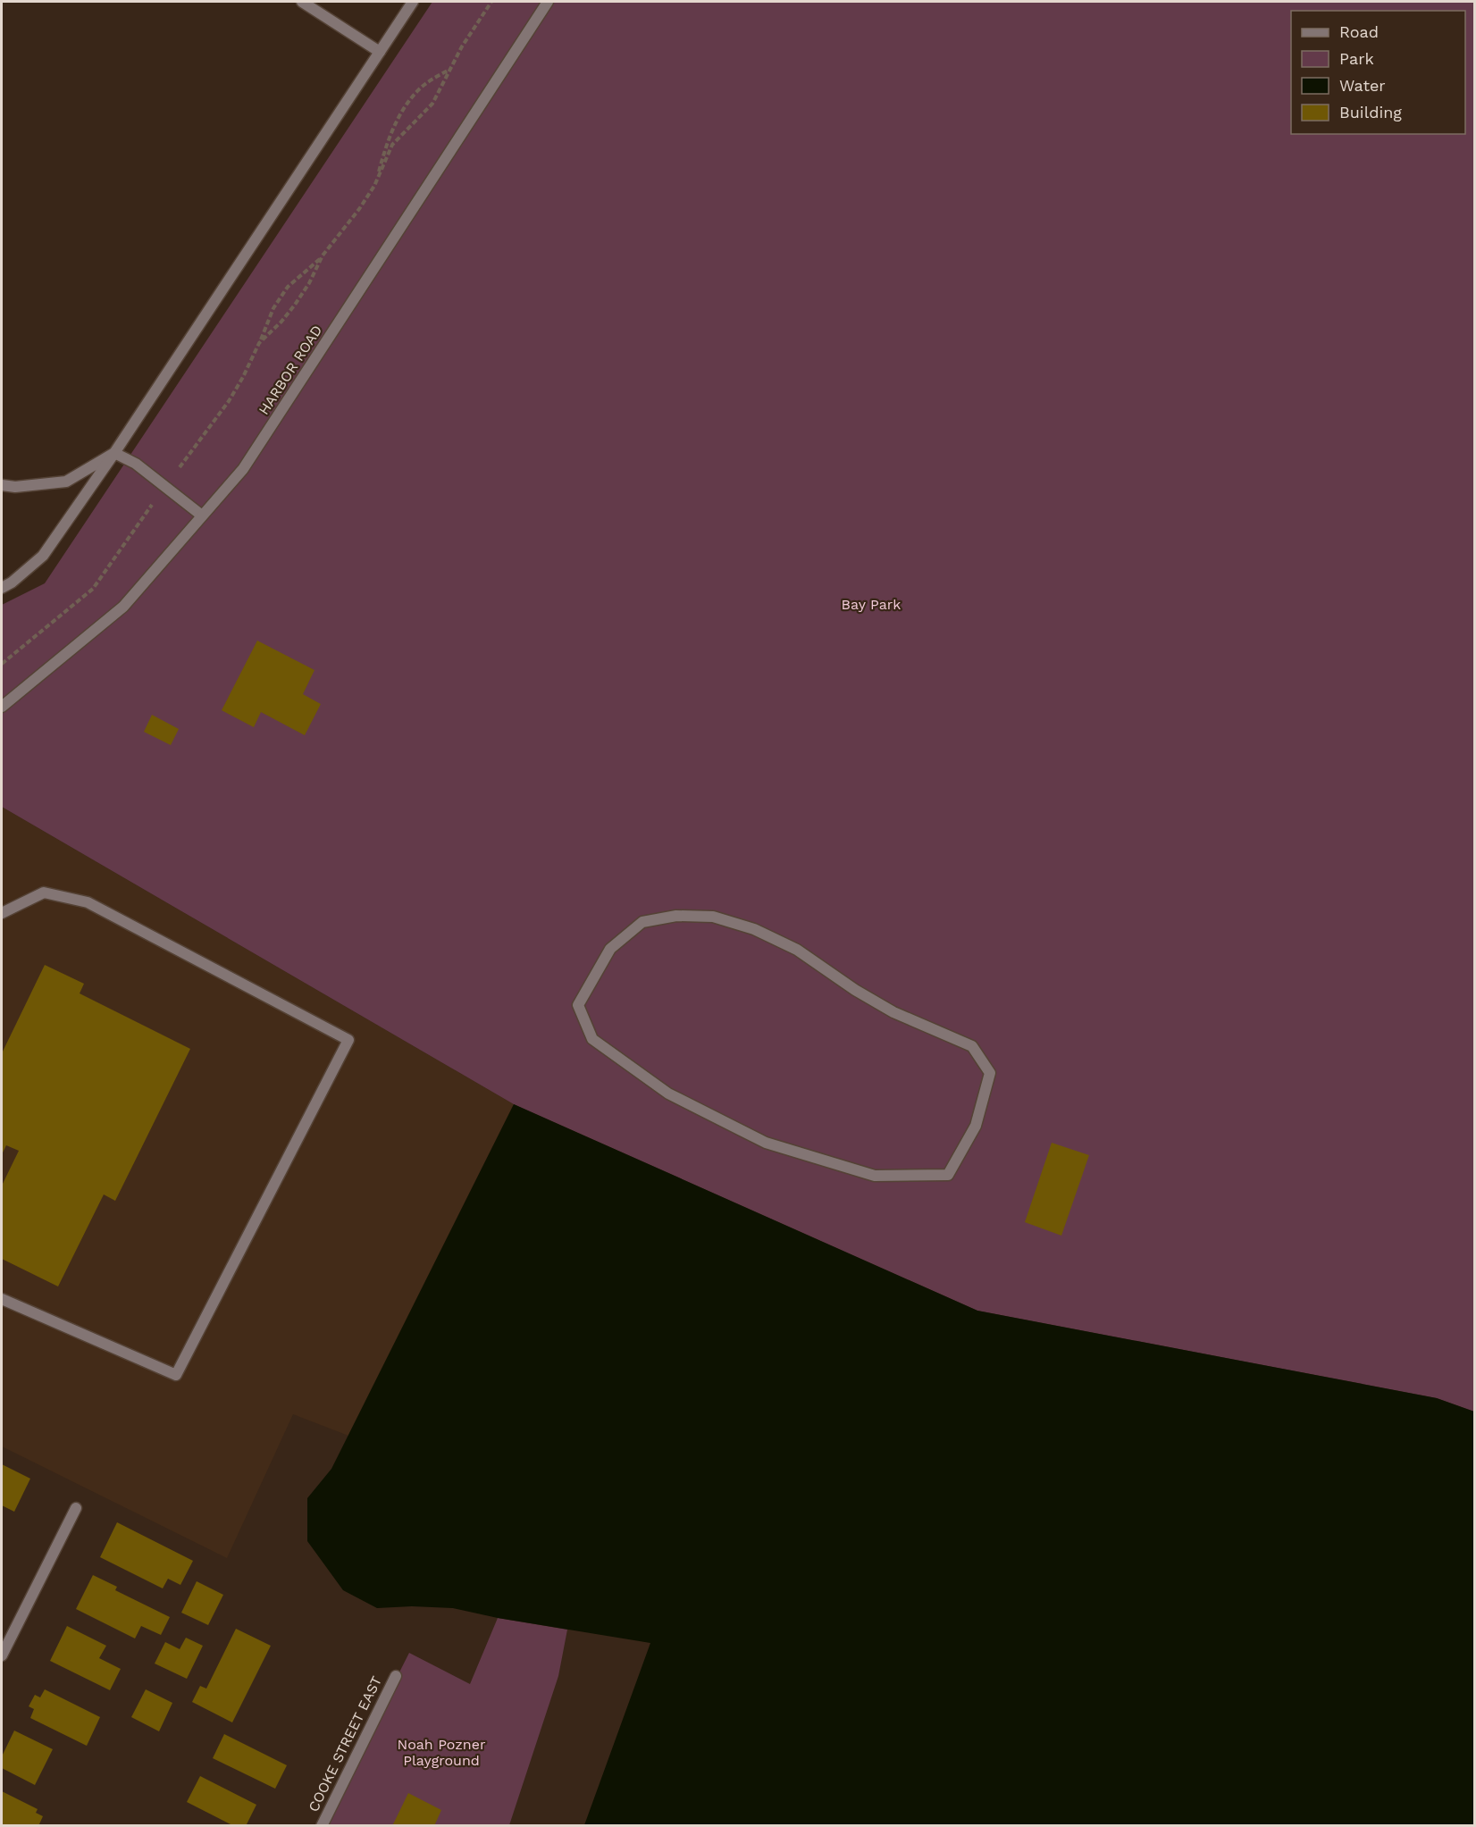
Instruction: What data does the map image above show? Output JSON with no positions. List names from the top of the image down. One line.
{"streets":{"street":["HARBOR ROAD","COOKE STREET EAST"]},"parks":["Bay Park","Noah Pozner Playground"],"legend":["Road","Park","Water","Building"]}
